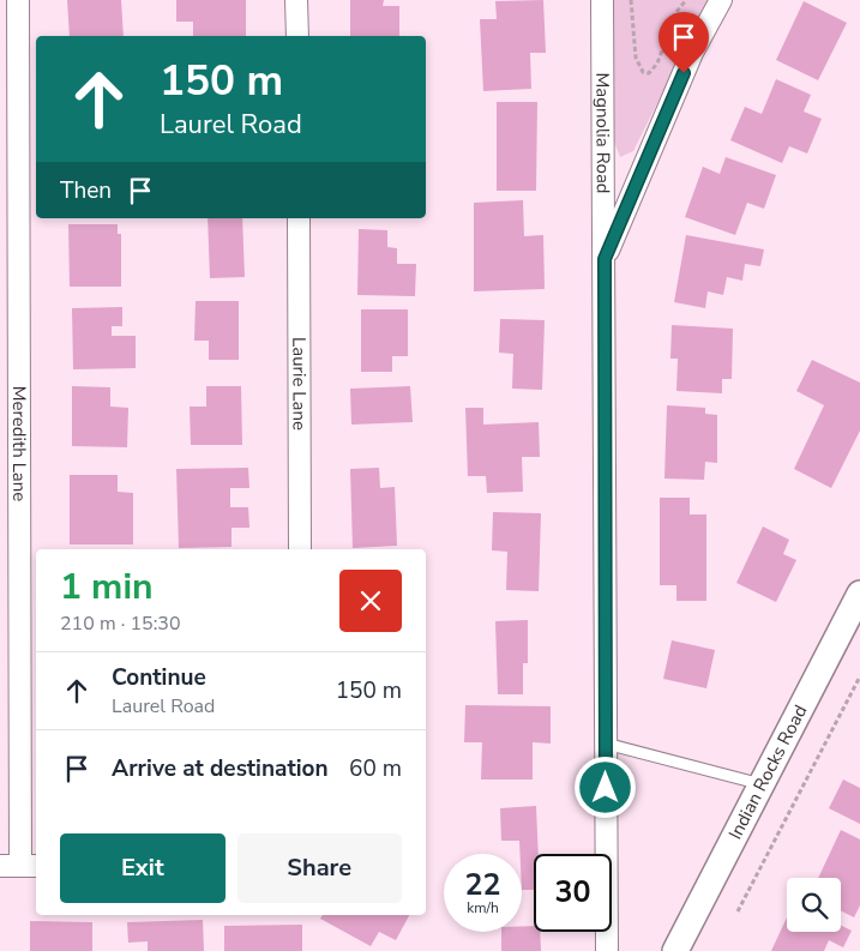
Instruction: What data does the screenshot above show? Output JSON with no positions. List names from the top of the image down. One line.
{"streets":{"street":["Magnolia Road","Laurie Lane","Meredith Lane","Indian Rocks Road"]},"page":{"turn":["150 m","Laurel Road"],"then":"Then","heading":["1 min","210 m · 15:30"],"list":[{"name":"Continue","note":"Laurel Road","value":"150 m"},{"name":"Arrive at destination","value":"60 m"}],"buttons":["Exit","Share"],"speed":"22 km/h","limit":"30"}}
